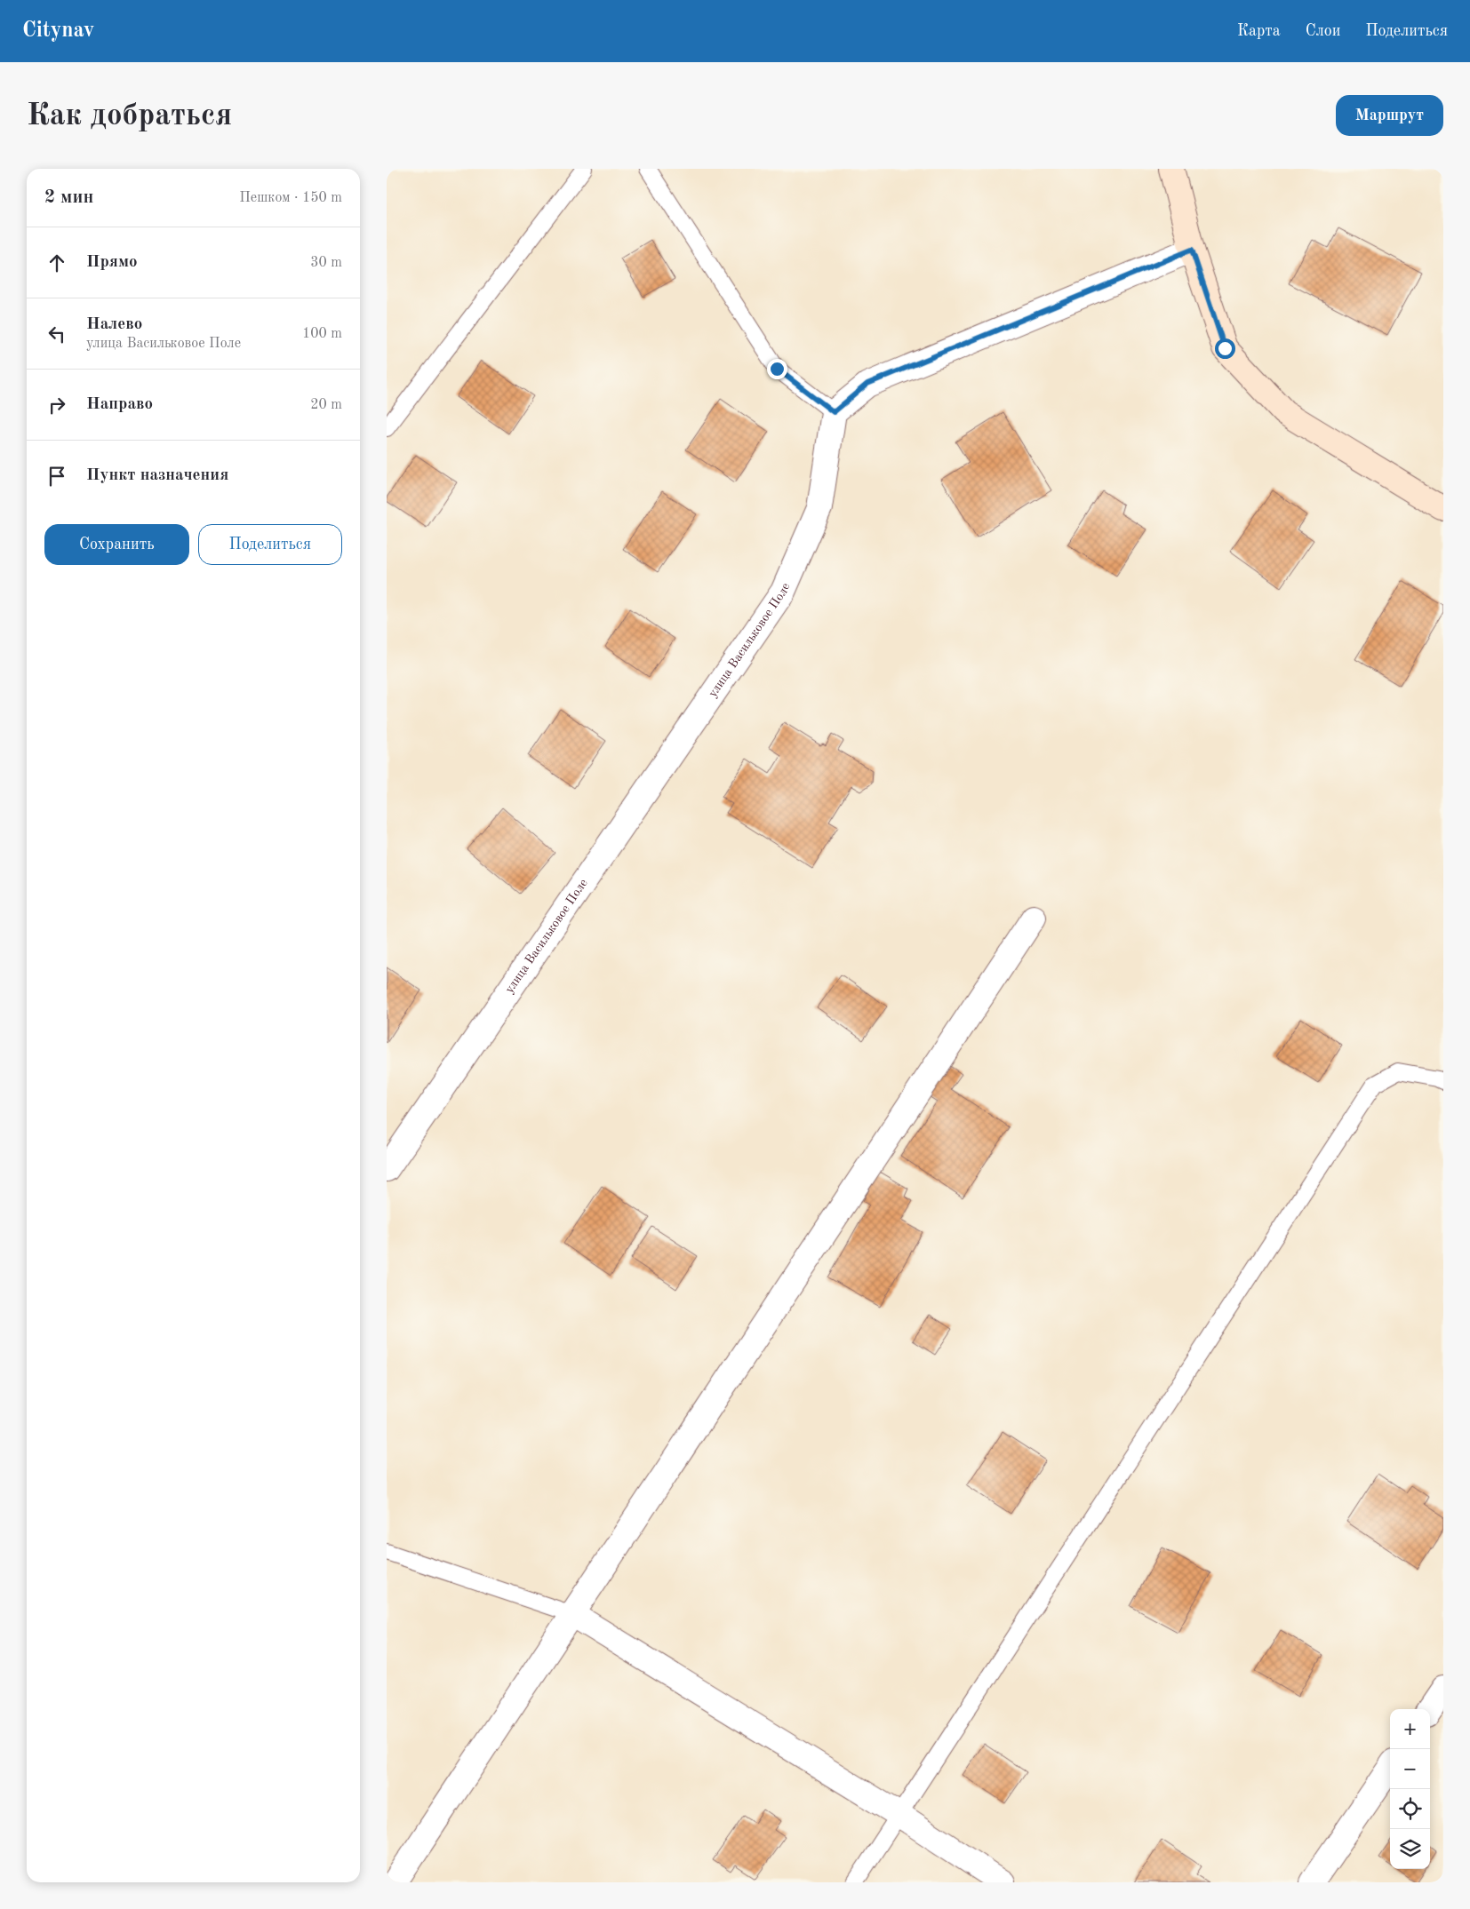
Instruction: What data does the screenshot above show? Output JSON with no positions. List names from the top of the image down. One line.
{"streets":{"street":["улица Васильковое Поле"]},"page":{"header":"Citynav","nav":["Карта","Слои","Поделиться"],"buttons":["Маршрут",["Сохранить","Поделиться"]],"title":"Как добраться","heading":["2 мин","Пешком · 150 m"],"list":[["Прямо","30 m"],["Налево","улица Васильковое Поле","100 m"],["Направо","20 m"],"Пункт назначения"],"map_buttons":["+","−"]}}
